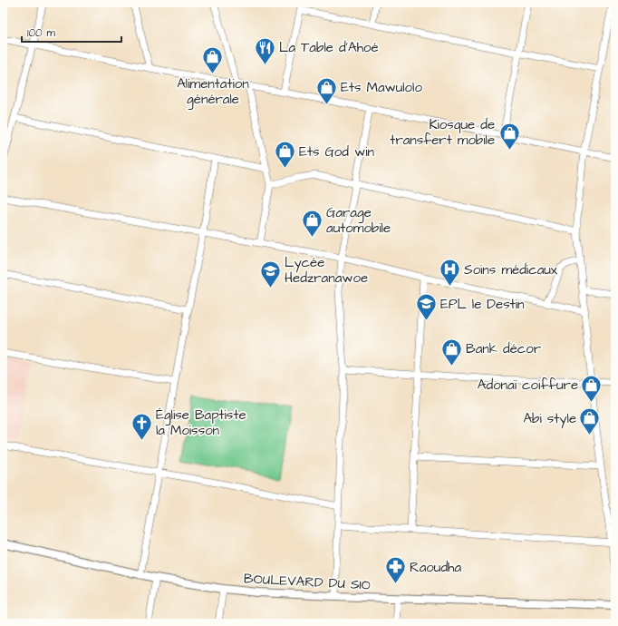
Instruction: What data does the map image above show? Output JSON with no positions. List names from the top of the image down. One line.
{"streets":{"street":["BOULEVARD DU SIO"]},"places":{"restaurant":["La Table d’Ahoé"],"shop":["Alimentation générale","Ets Mawulolo","Kiosque de transfert mobile","Ets God win","Garage automobile","Bank décor","Adonaï coiffure","Abi style"],"hospital":["Soins médicaux"],"school or university":["Lycée Hedzranawoe","EPL le Destin"],"church":["Église Baptiste la Moisson"],"pharmacy":["Raoudha"]},"scale_bar":"100 m"}
